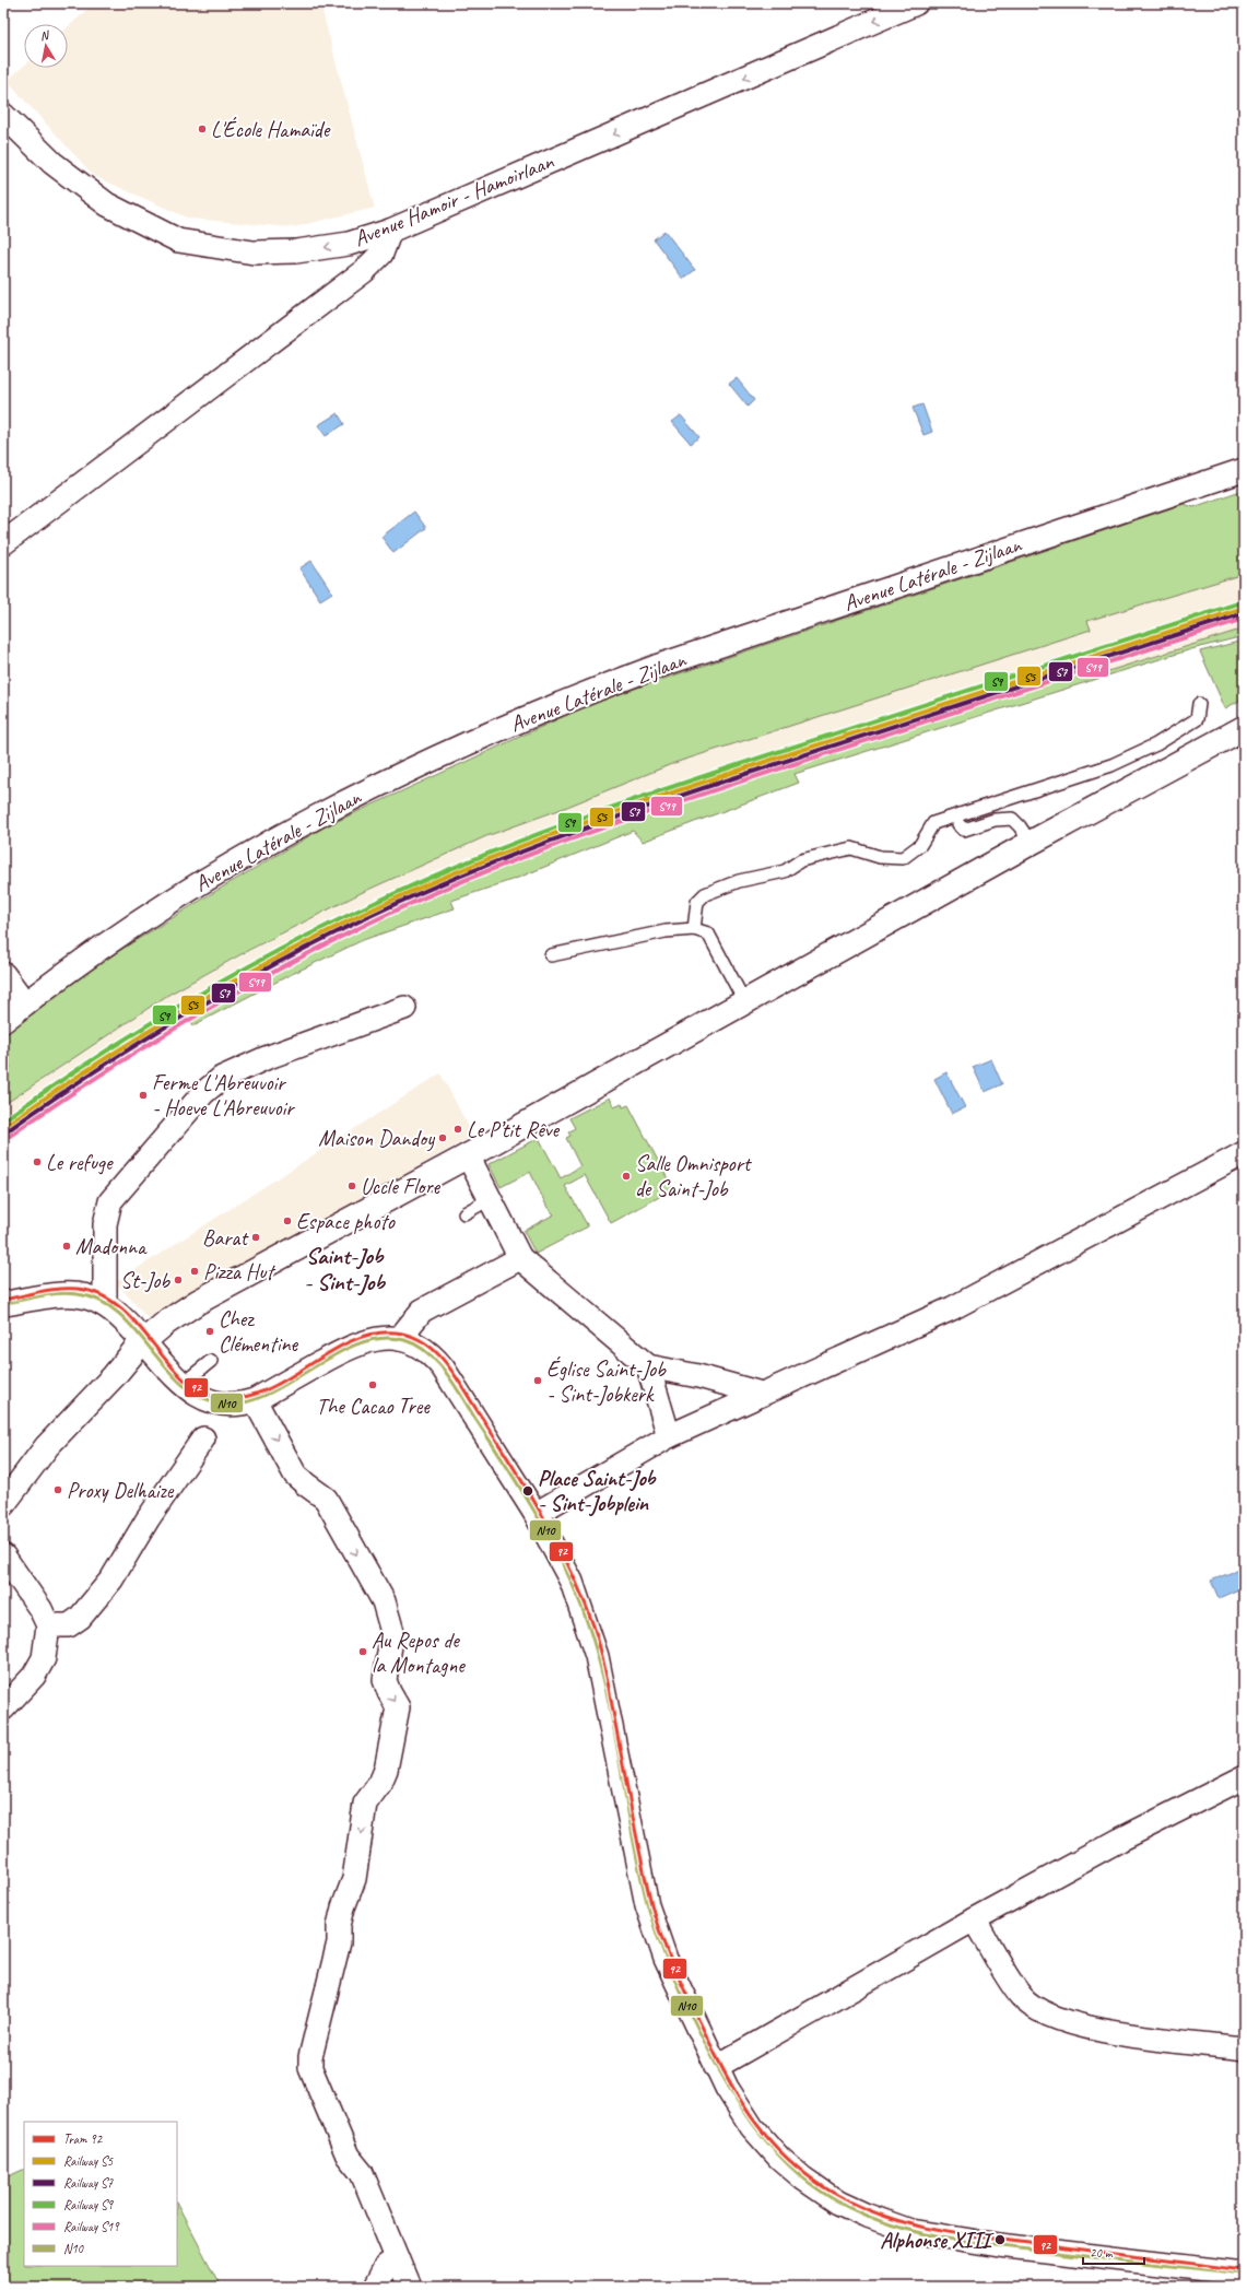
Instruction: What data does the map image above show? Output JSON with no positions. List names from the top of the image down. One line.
{"streets":{"street":["Avenue Hamoir - Hamoirlaan","Avenue Latérale - Zijlaan"]},"one_way":["Avenue Hamoir - Hamoirlaan"],"districts":["Saint-Job - Sint-Job"],"places":["L'École Hamaïde","Ferme L'Abreuvoir - Hoeve L'Abreuvoir","Le P’tit Rêve","Maison Dandoy","Le refuge","Salle Omnisport de Saint-Job","Uccle Flore","Espace photo","Barat","Madonna","Pizza Hut","St-Job","Chez Clémentine","Église Saint-Job - Sint-Jobkerk","The Cacao Tree","Proxy Delhaize","Place Saint-Job - Sint-Jobplein","Au Repos de la Montagne","Alphonse XIII"],"lines":["rail line S9","rail line S5","rail line S7","rail line S19","tram line 92","transit line N10"],"legend":["Tram 92","Railway S5","Railway S7","Railway S9","Railway S19","N10"],"scale_bar":"20 m","north":"top"}
